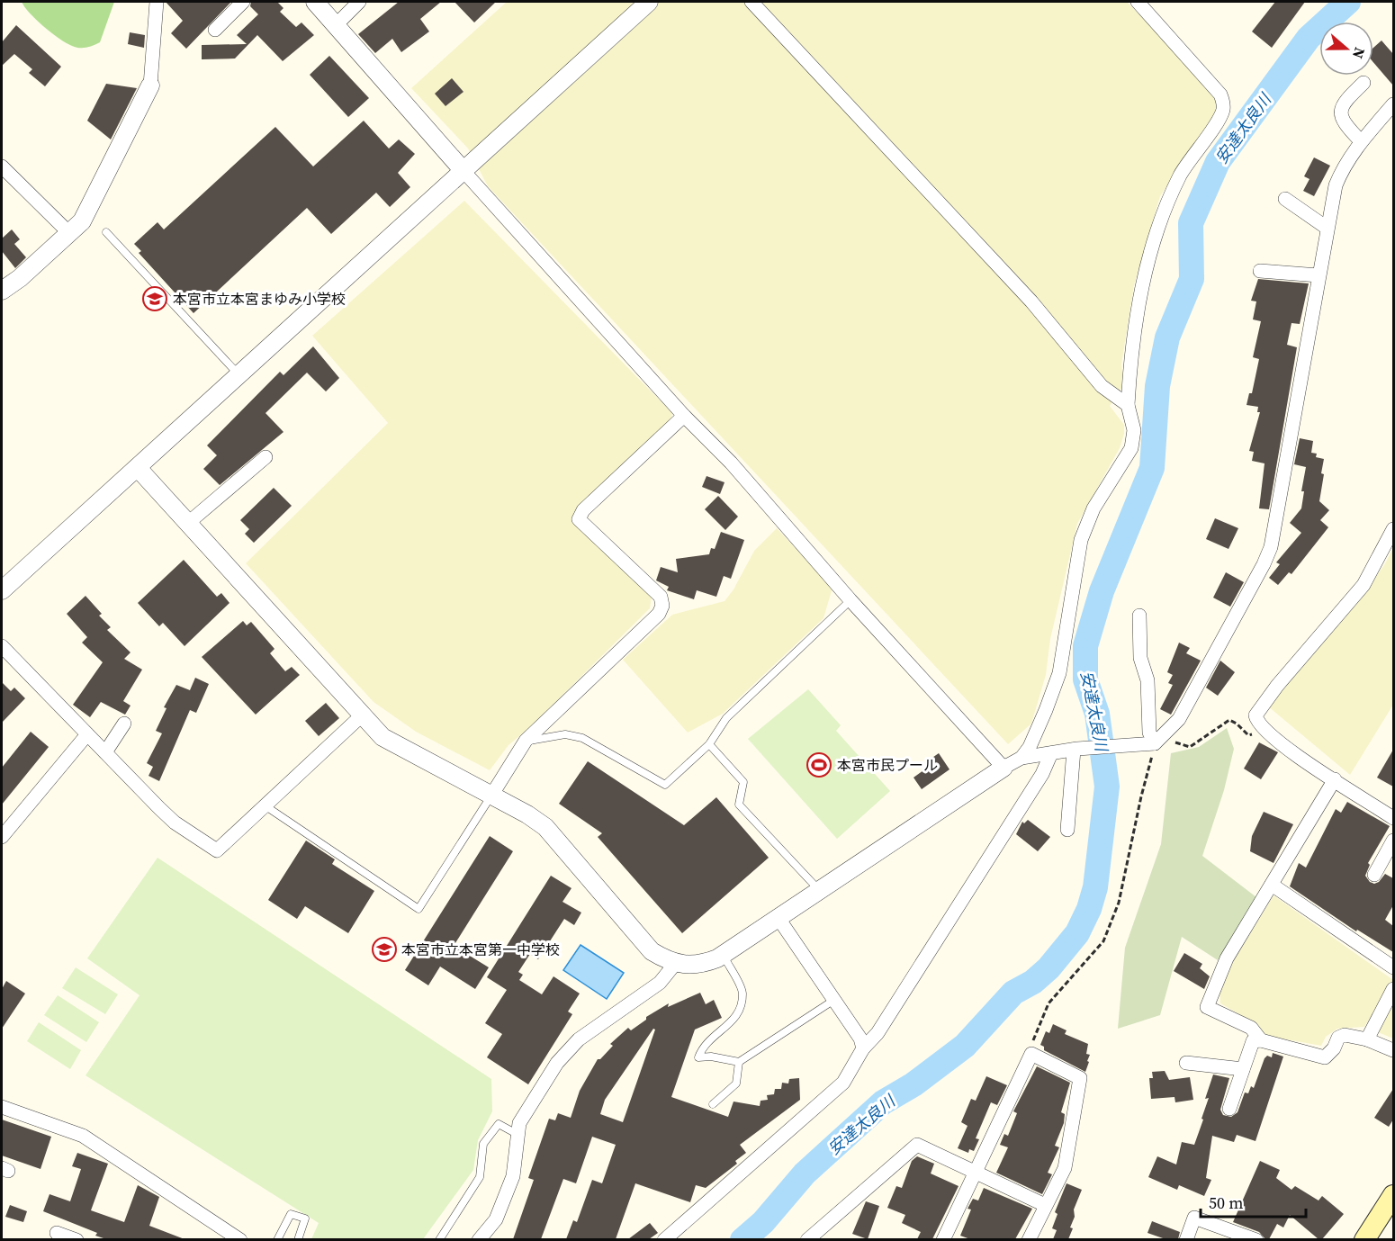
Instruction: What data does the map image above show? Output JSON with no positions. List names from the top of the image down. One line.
{"water":["安達太良川"],"places":{"school or university":["本宮市立本宮まゆみ小学校","本宮市立本宮第一中学校"],"sports":["本宮市民プール"]},"scale_bar":"50 m","north":"right"}
